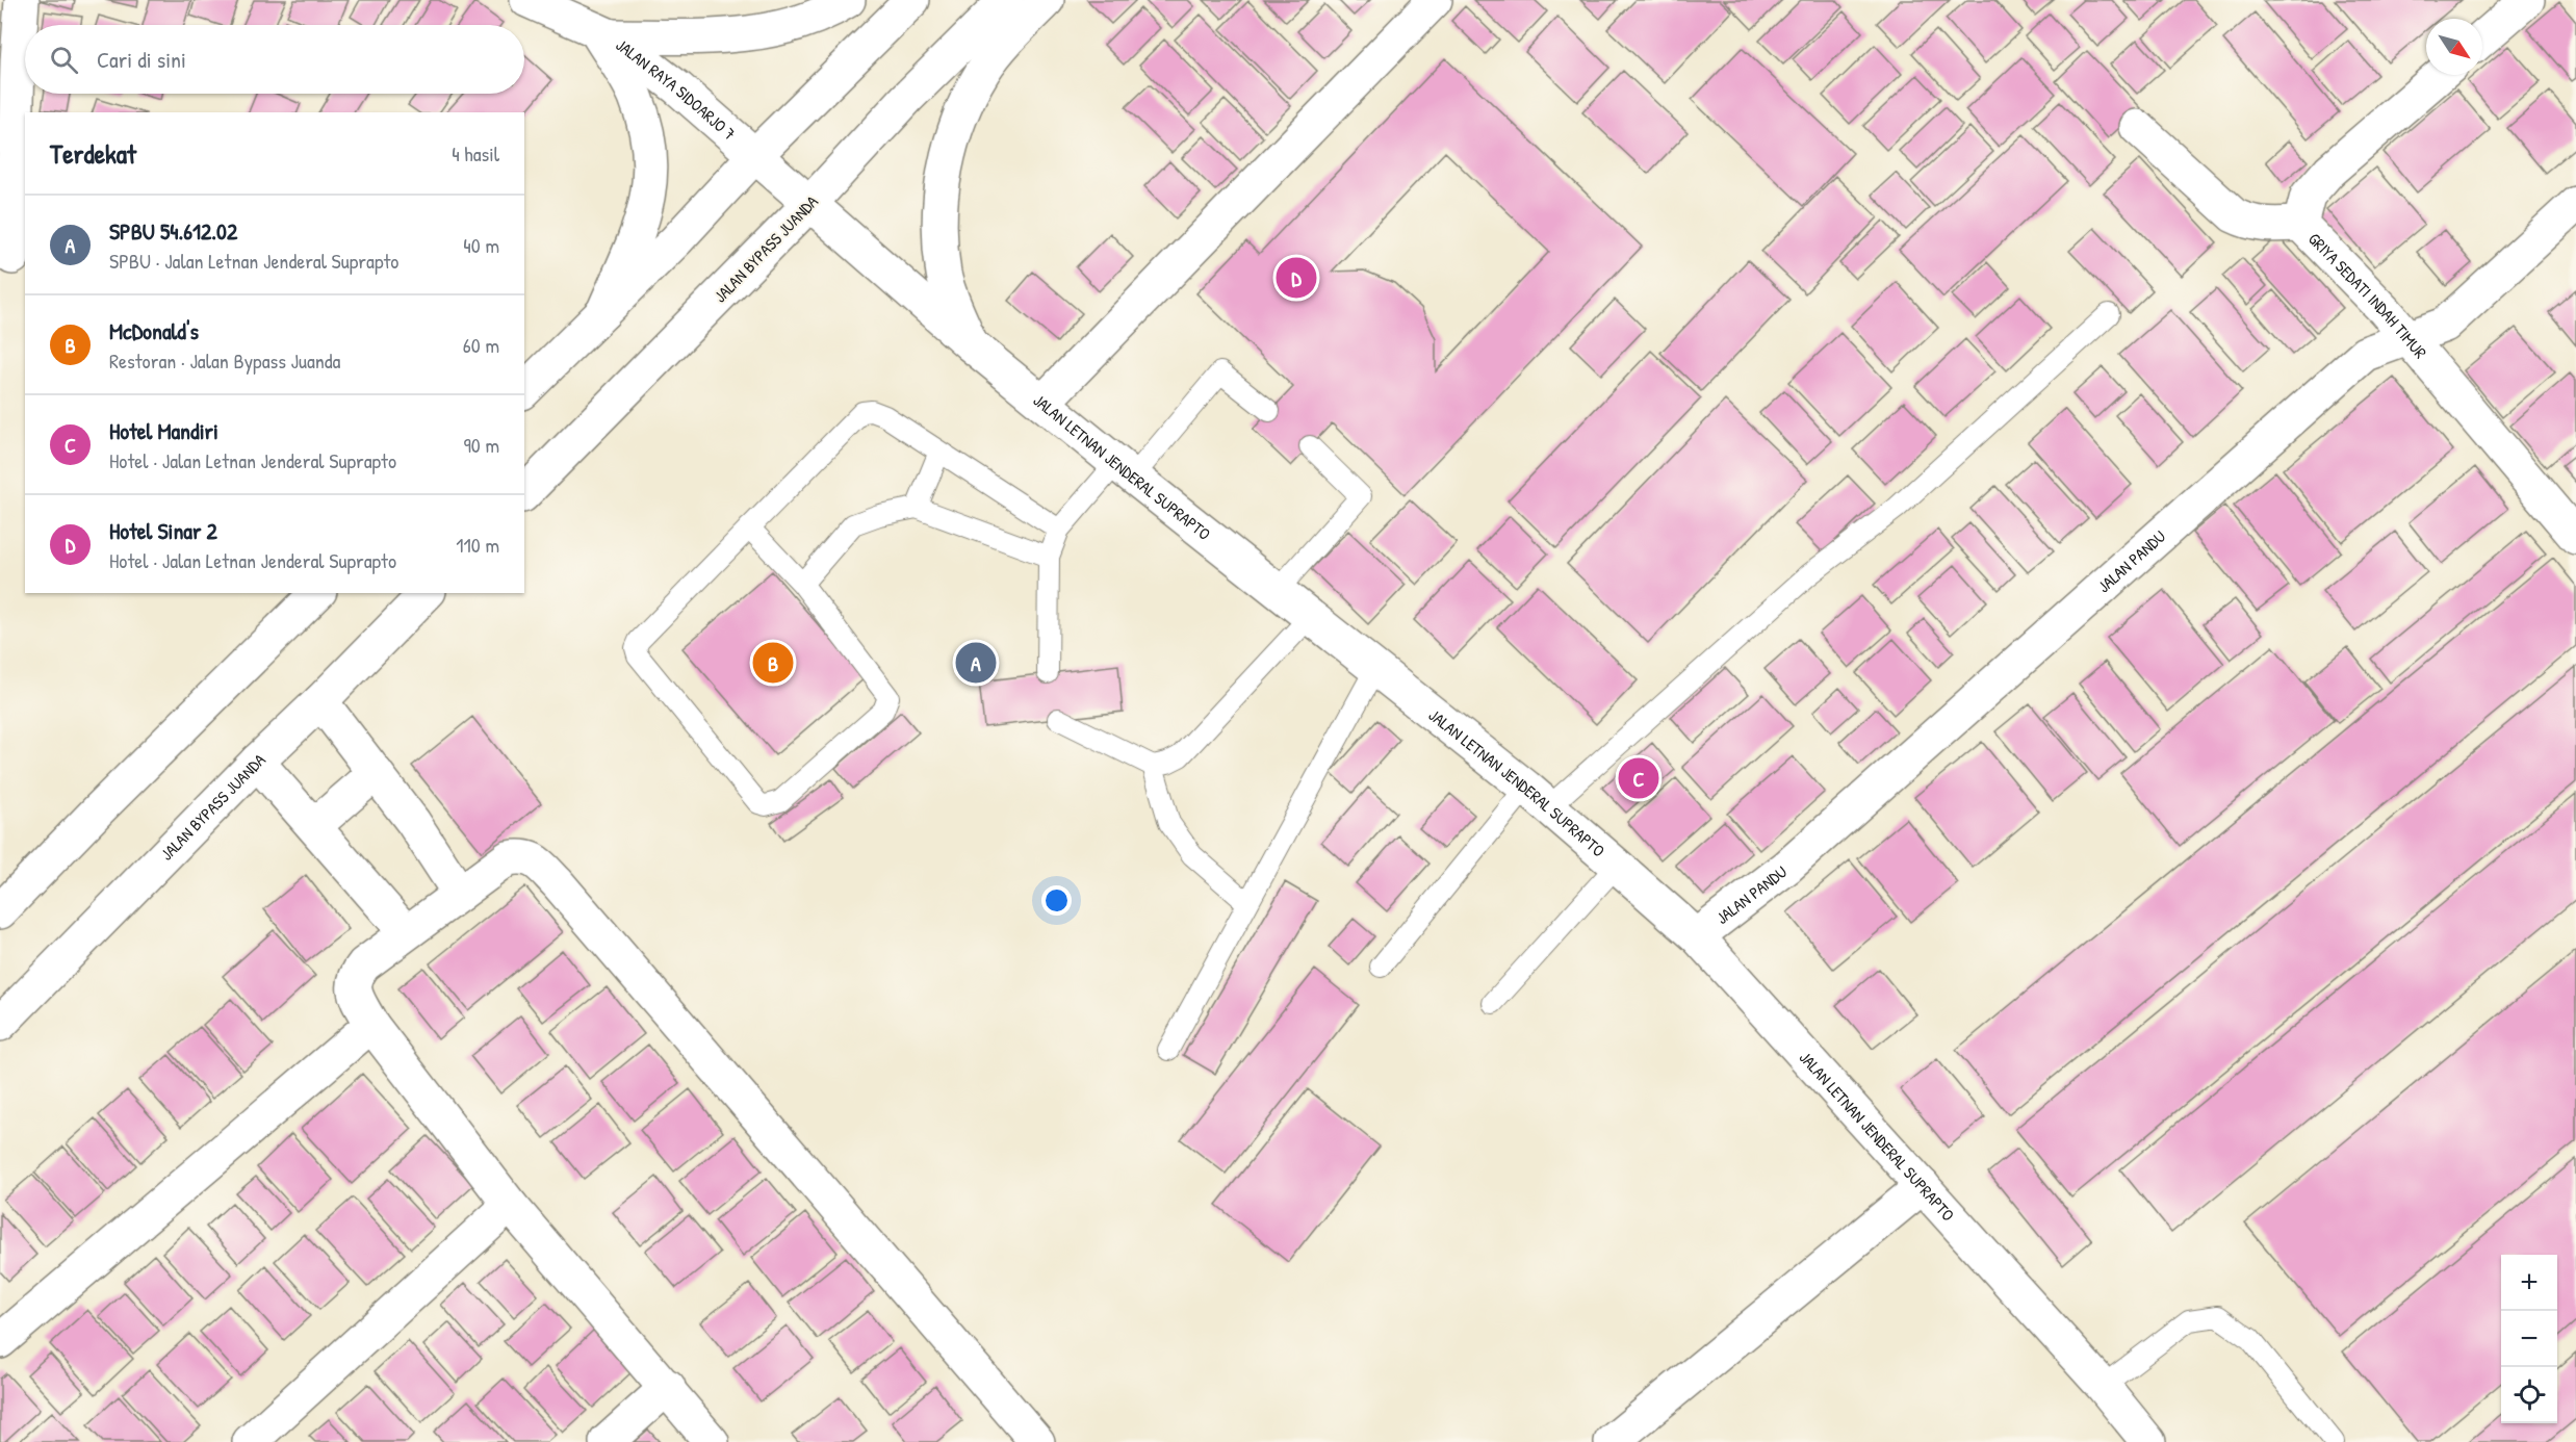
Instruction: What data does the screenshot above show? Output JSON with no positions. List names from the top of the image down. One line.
{"streets":{"main road":["JALAN RAYA SIDOARJO 7","JALAN BYPASS JUANDA","GRIYA SEDATI INDAH TIMUR","JALAN LETNAN JENDERAL SUPRAPTO","JALAN PANDU"]},"crossings":[["JALAN RAYA SIDOARJO 7","JALAN BYPASS JUANDA"],["JALAN RAYA SIDOARJO 7","JALAN LETNAN JENDERAL SUPRAPTO"],["JALAN BYPASS JUANDA","JALAN LETNAN JENDERAL SUPRAPTO"],["GRIYA SEDATI INDAH TIMUR","JALAN PANDU"],["JALAN LETNAN JENDERAL SUPRAPTO","JALAN PANDU"]],"north":"bottom right","page":{"search":"Cari di sini","heading":["Terdekat","4 hasil"],"list":[{"mark":"A","name":"SPBU 54.612.02","note":"SPBU · Jalan Letnan Jenderal Suprapto","value":"40 m"},{"mark":"B","name":"McDonald's","note":"Restoran · Jalan Bypass Juanda","value":"60 m"},{"mark":"C","name":"Hotel Mandiri","note":"Hotel · Jalan Letnan Jenderal Suprapto","value":"90 m"},{"mark":"D","name":"Hotel Sinar 2","note":"Hotel · Jalan Letnan Jenderal Suprapto","value":"110 m"}],"pins":["D","A","B","C"],"map_buttons":["+","−"]}}
